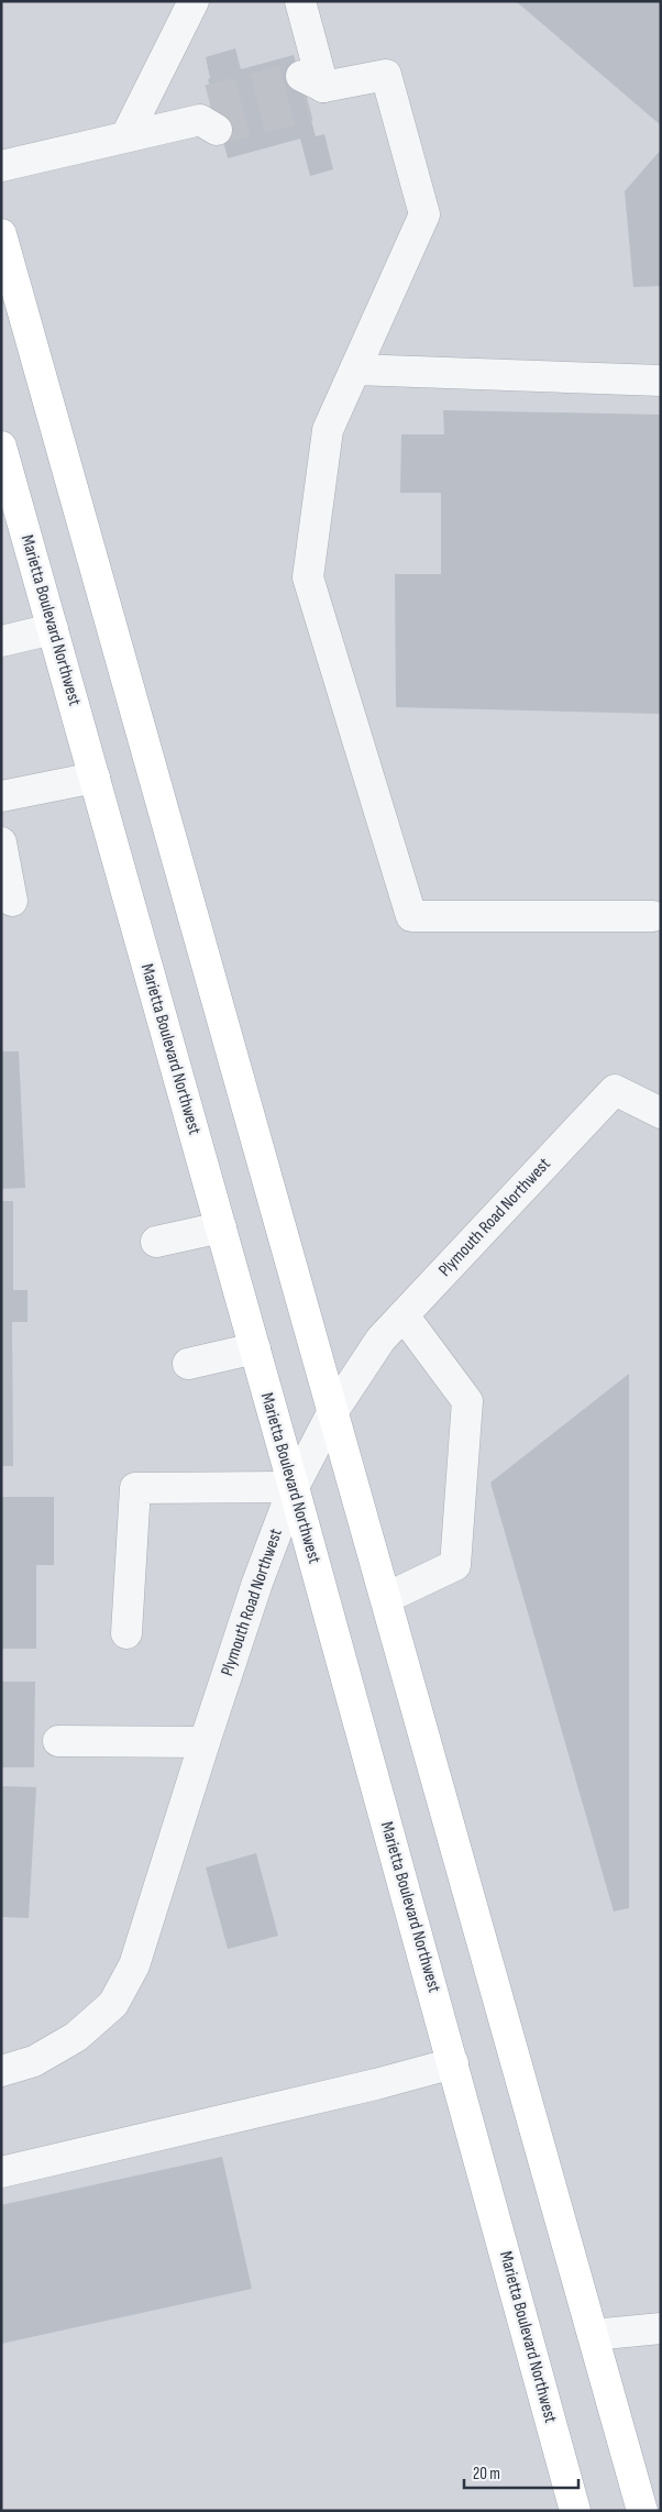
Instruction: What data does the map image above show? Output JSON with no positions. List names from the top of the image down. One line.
{"streets":{"main road":["Marietta Boulevard Northwest"],"street":["Plymouth Road Northwest"]},"crossings":[["Marietta Boulevard Northwest","Plymouth Road Northwest"]],"scale_bar":"20 m"}
